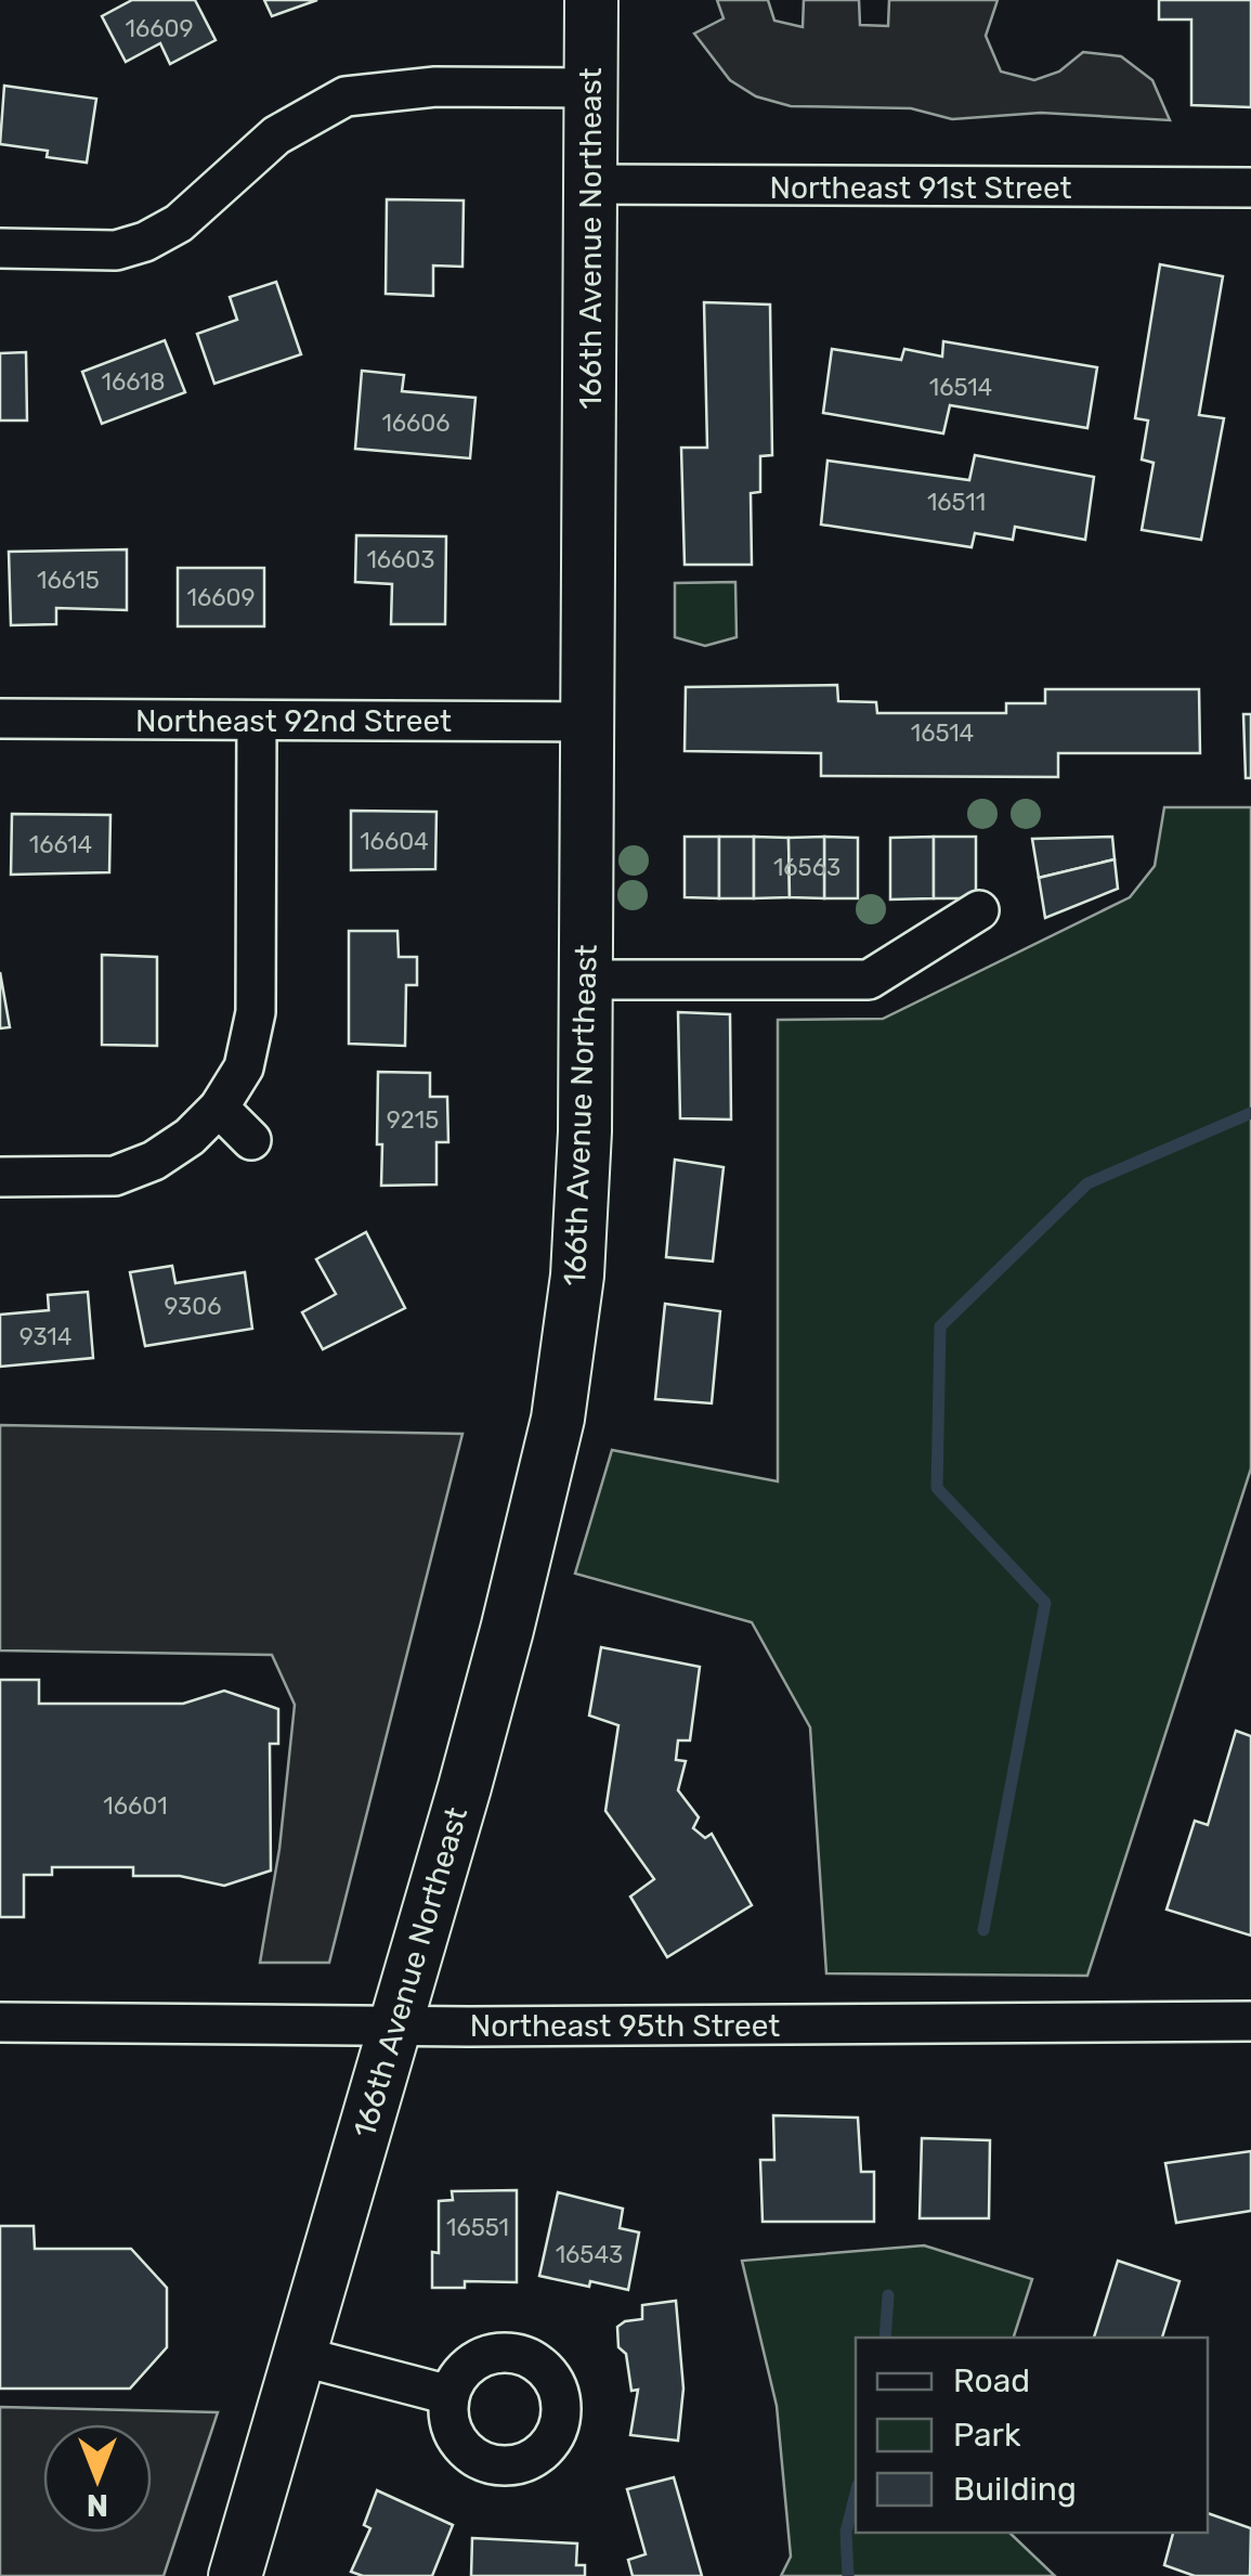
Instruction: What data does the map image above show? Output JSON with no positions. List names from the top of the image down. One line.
{"streets":{"street":["Northeast 91st Street","166th Avenue Northeast","Northeast 92nd Street","Northeast 95th Street"]},"crossings":[["Northeast 91st Street","166th Avenue Northeast"],["166th Avenue Northeast","Northeast 92nd Street"],["166th Avenue Northeast","Northeast 95th Street"]],"house_numbers":["16609","16618","16514","16606","16511","16603","16615","16609","16514","16604","16614","16563","9215","9306","9314","16601","16551","16543"],"legend":["Road","Park","Building"],"north":"bottom"}
